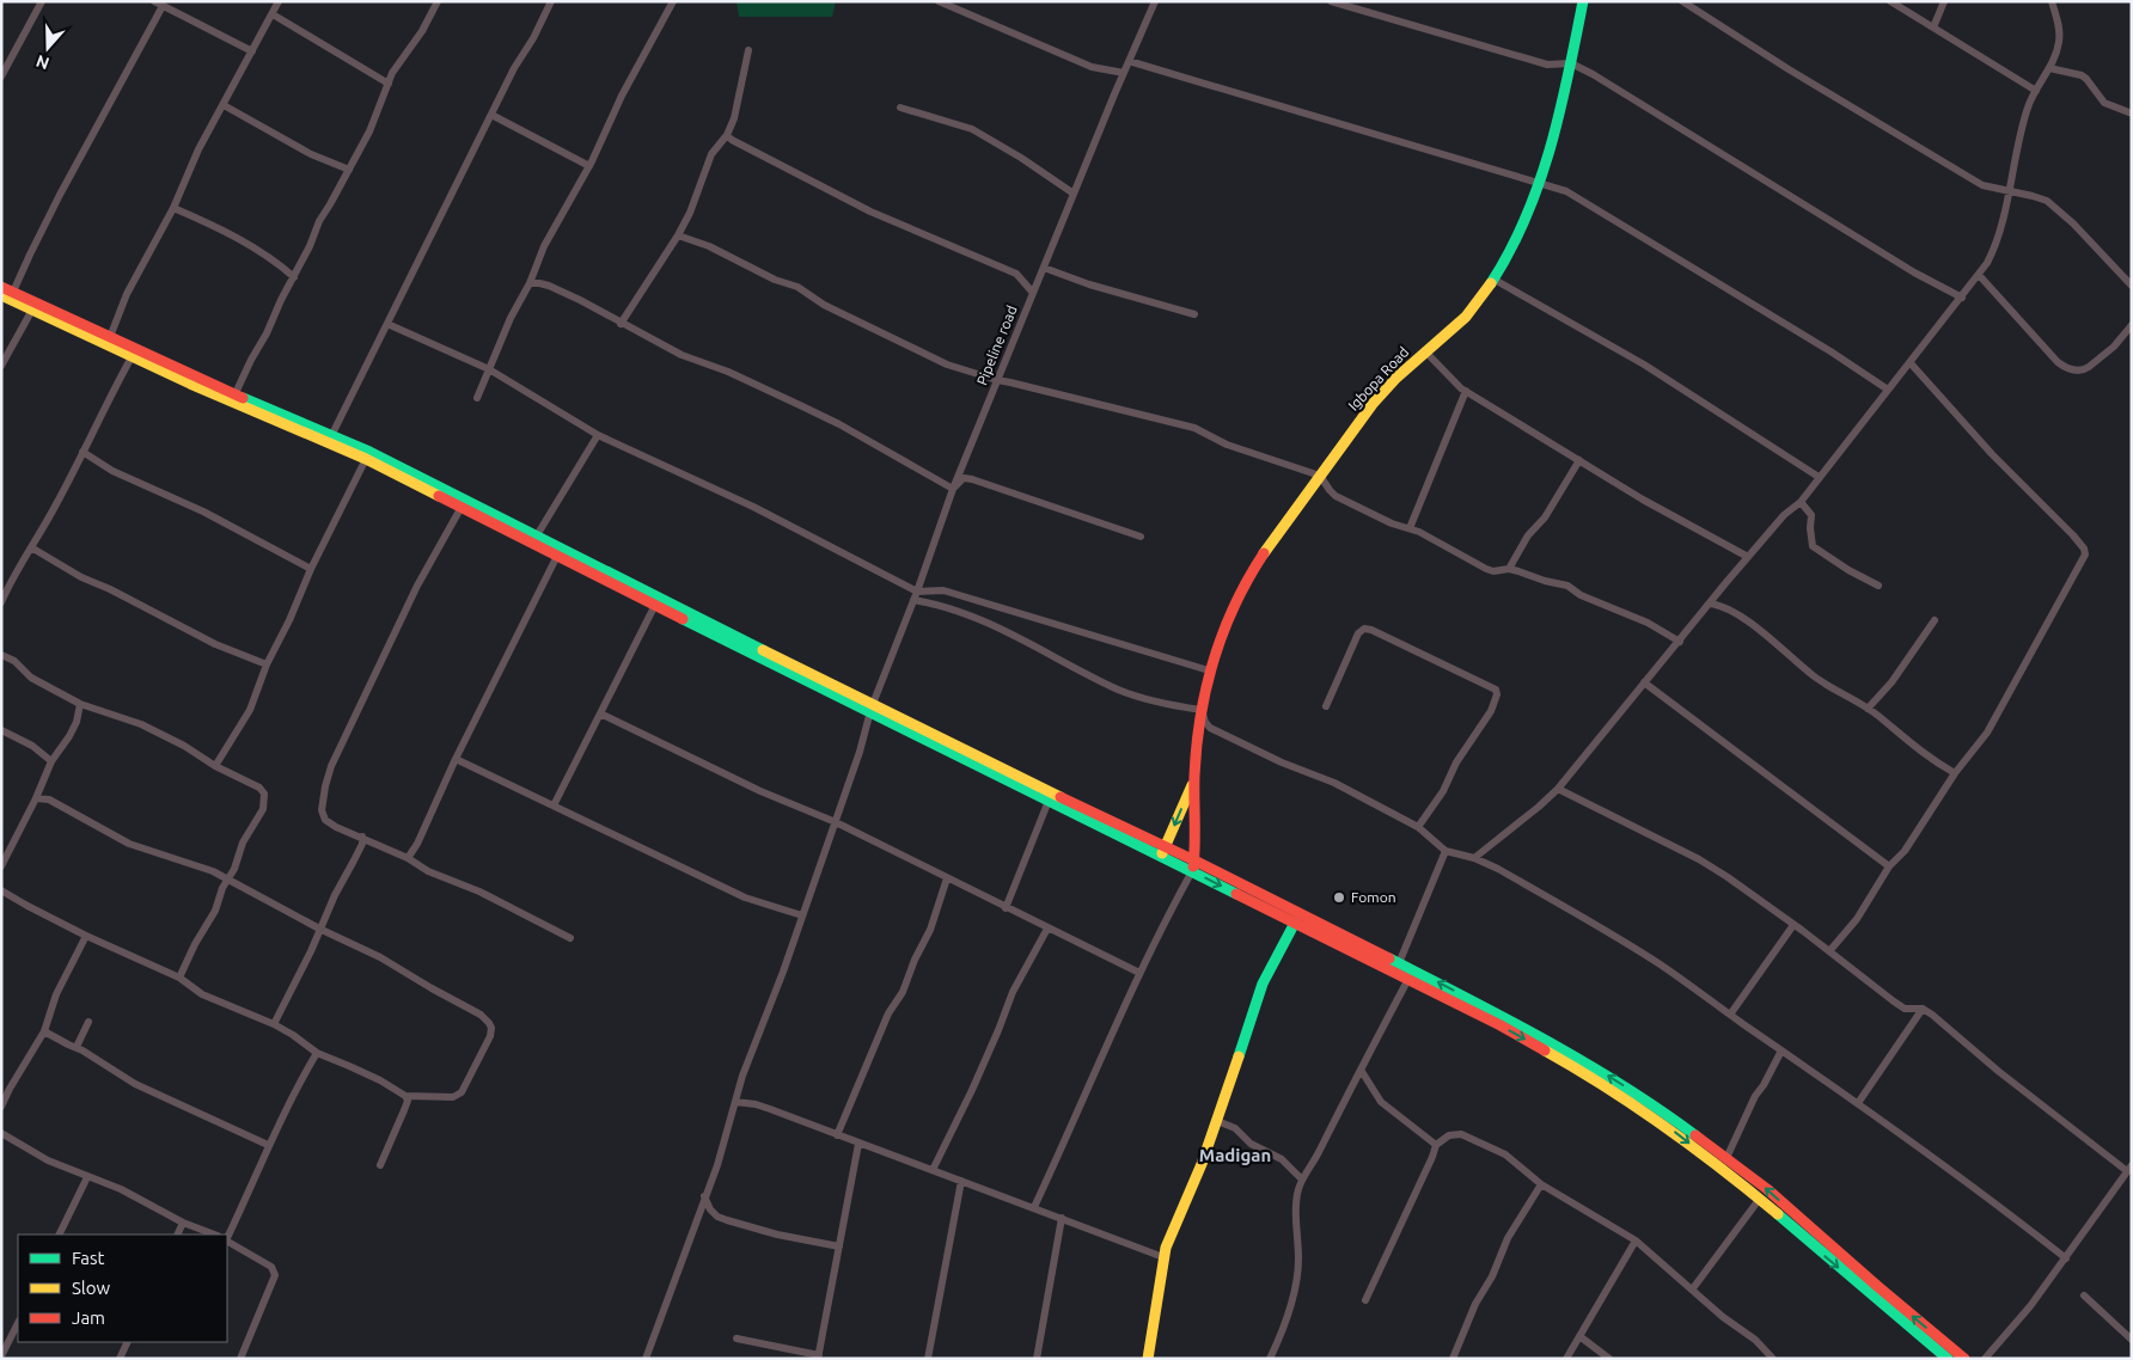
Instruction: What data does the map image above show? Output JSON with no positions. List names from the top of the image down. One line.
{"streets":{"main road":["Igbopa Road"],"street":["Pipeline road"]},"districts":["Madigan"],"places":["Fomon"],"legend":["Fast","Slow","Jam"],"north":"bottom"}
